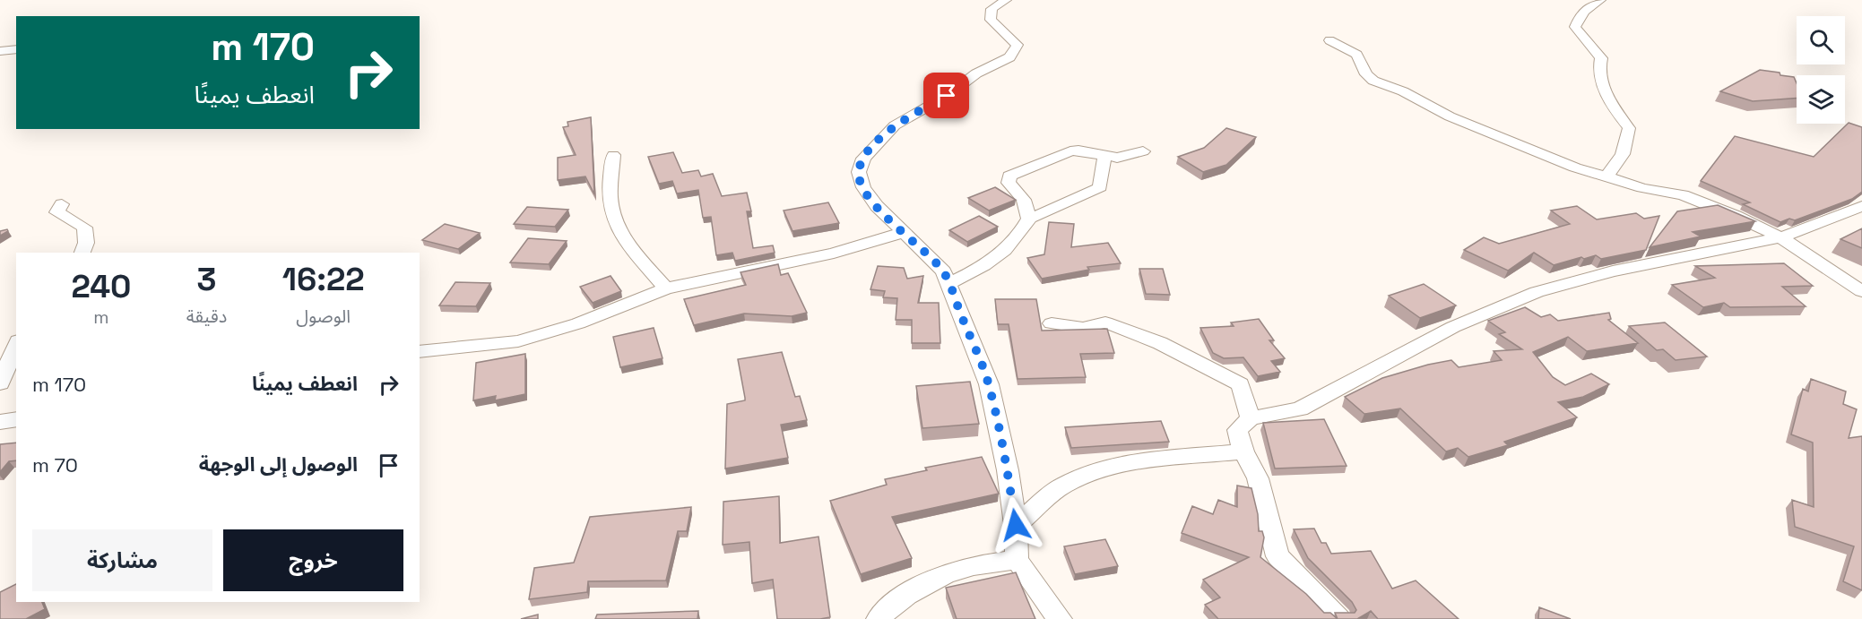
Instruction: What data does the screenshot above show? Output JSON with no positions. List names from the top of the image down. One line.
{"page":{"turn":["170 m","انعطف يمينًا"],"eta":["16:22","الوصول","3","دقيقة","240","m"],"list":[{"name":"انعطف يمينًا","value":"170 m"},{"name":"الوصول إلى الوجهة","value":"70 m"}],"buttons":["خروج","مشاركة"]}}
